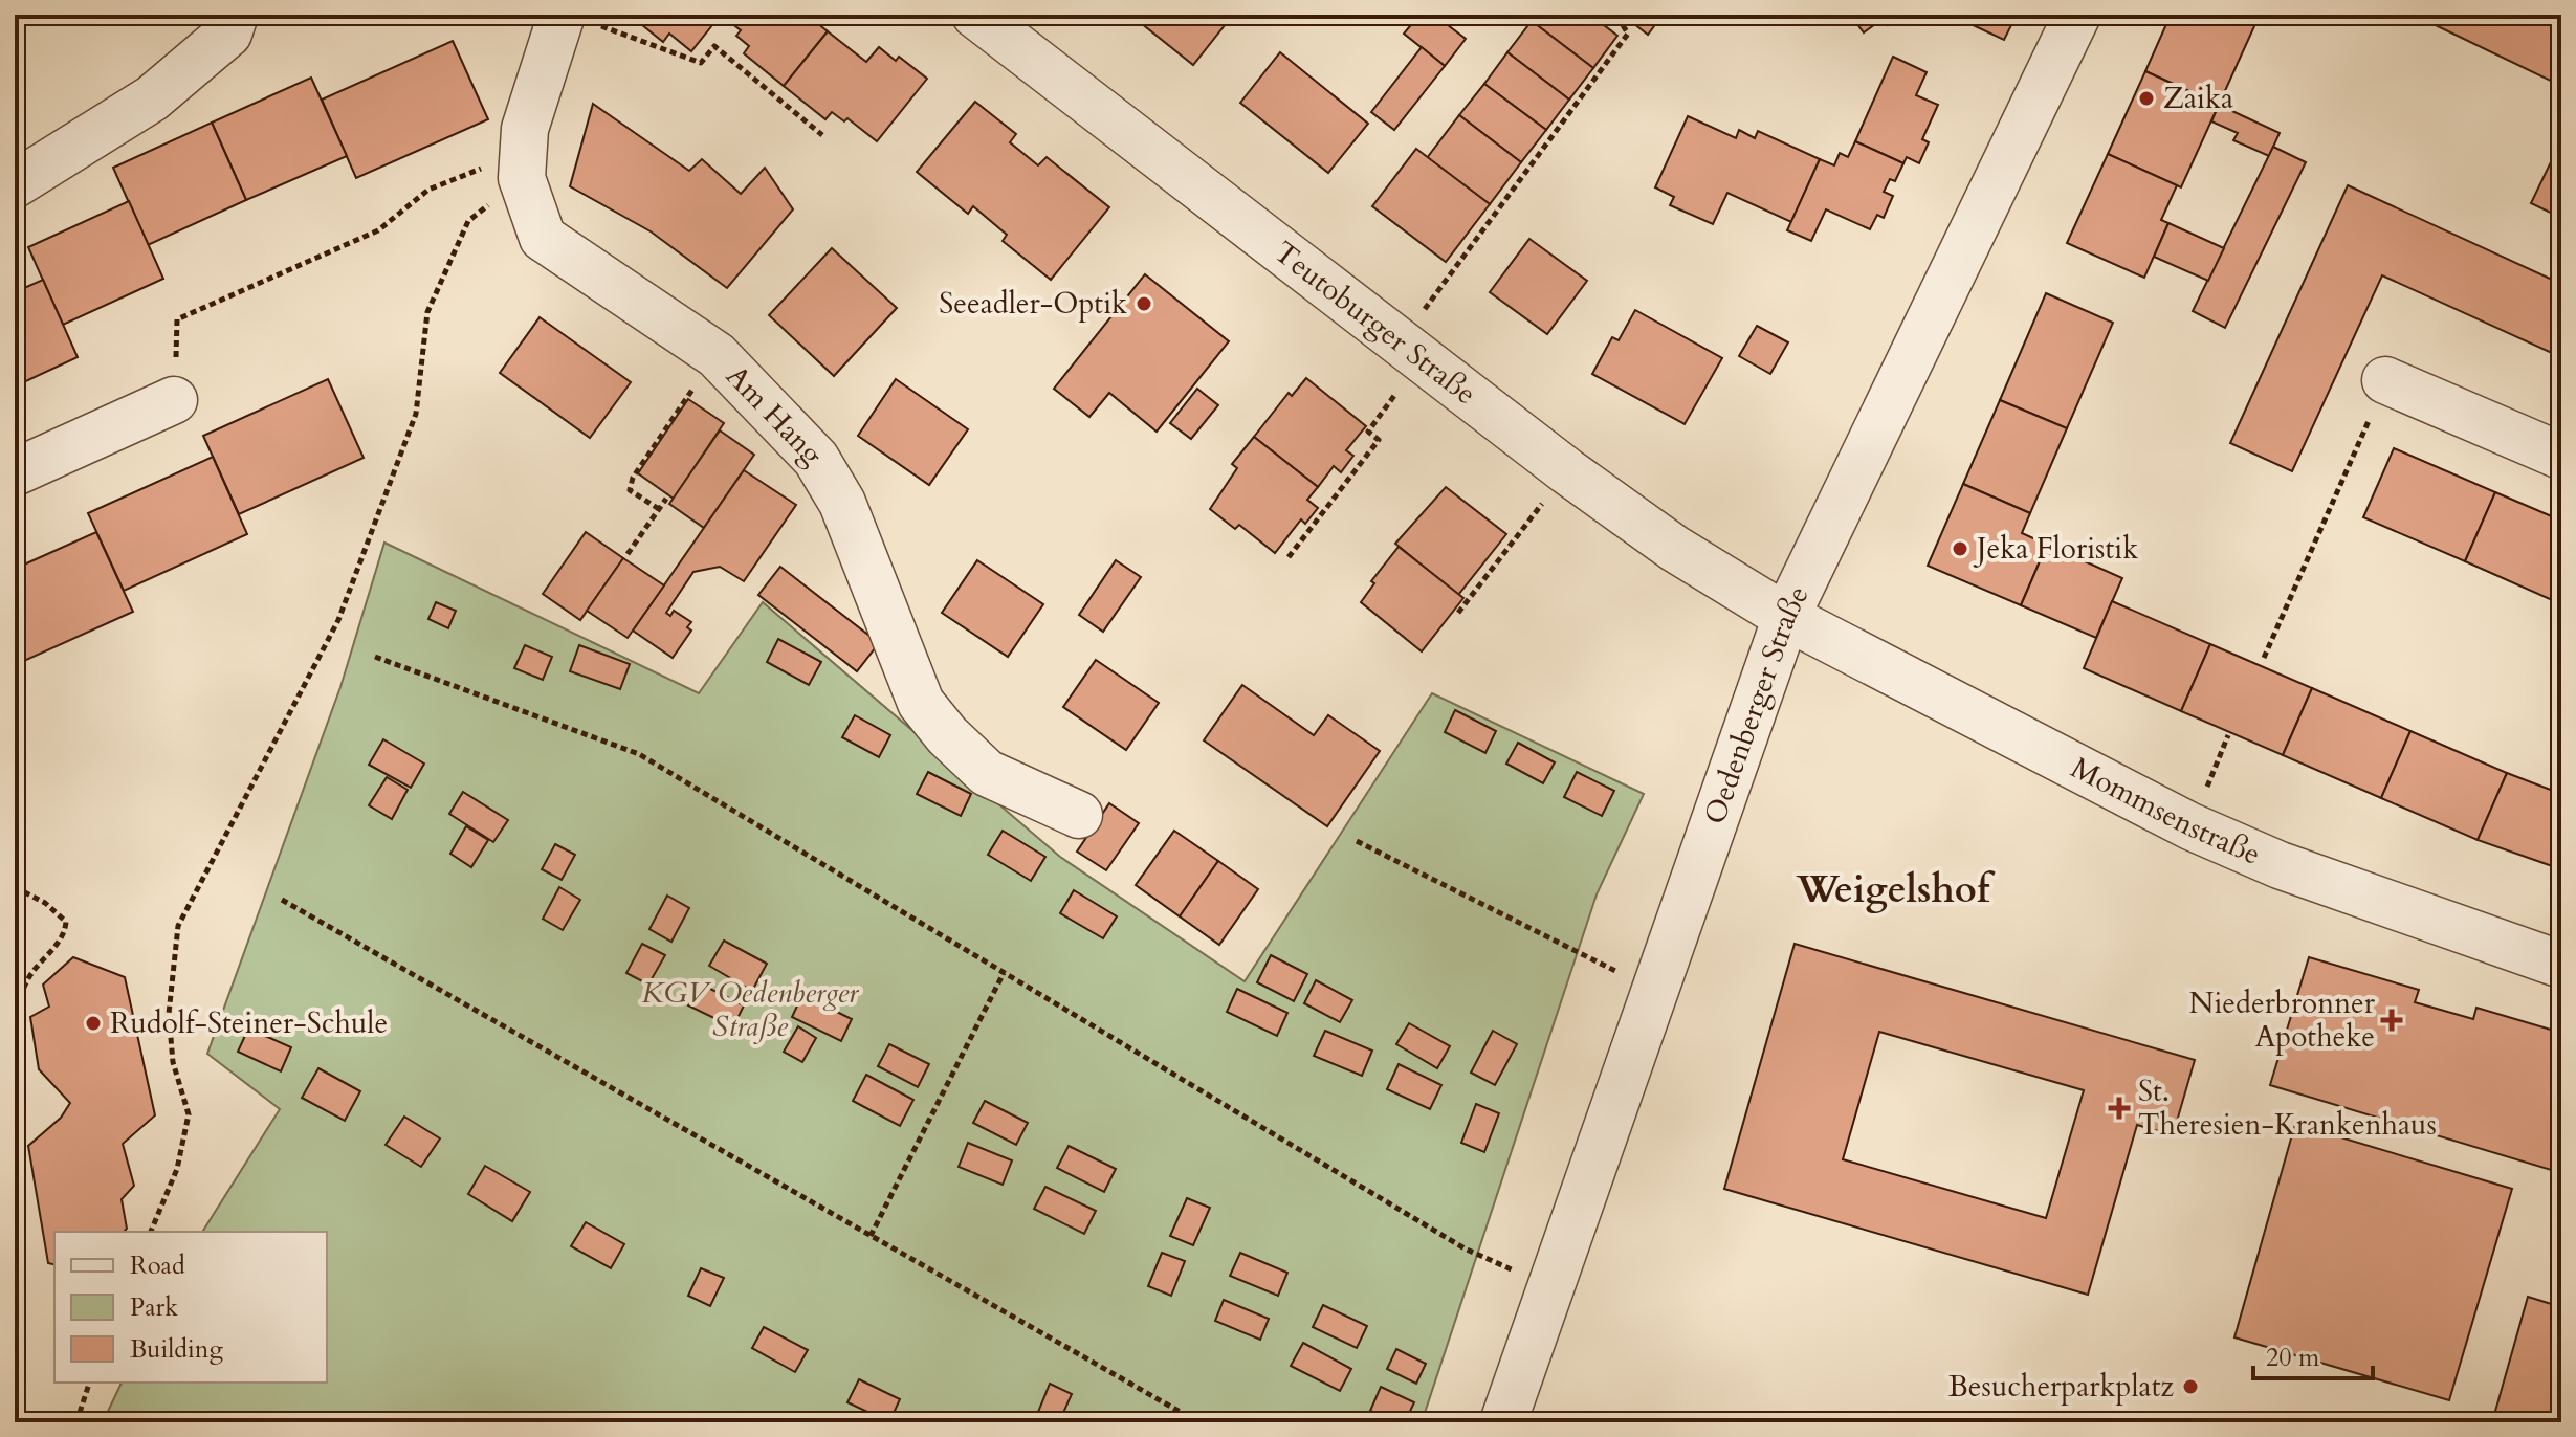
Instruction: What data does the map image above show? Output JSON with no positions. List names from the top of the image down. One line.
{"streets":{"street":["Teutoburger Straße","Am Hang","Oedenberger Straße","Mommsenstraße"]},"crossings":[["Teutoburger Straße","Oedenberger Straße"],["Teutoburger Straße","Mommsenstraße"],["Oedenberger Straße","Mommsenstraße"]],"districts":["Weigelshof"],"parks":["KGV Oedenberger Straße"],"places":{"other":["Zaika","Seeadler-Optik","Jeka Floristik","Rudolf-Steiner-Schule","Besucherparkplatz"],"health":["Niederbronner Apotheke","St. Theresien-Krankenhaus"]},"legend":["Road","Park","Building"],"scale_bar":"20 m"}
